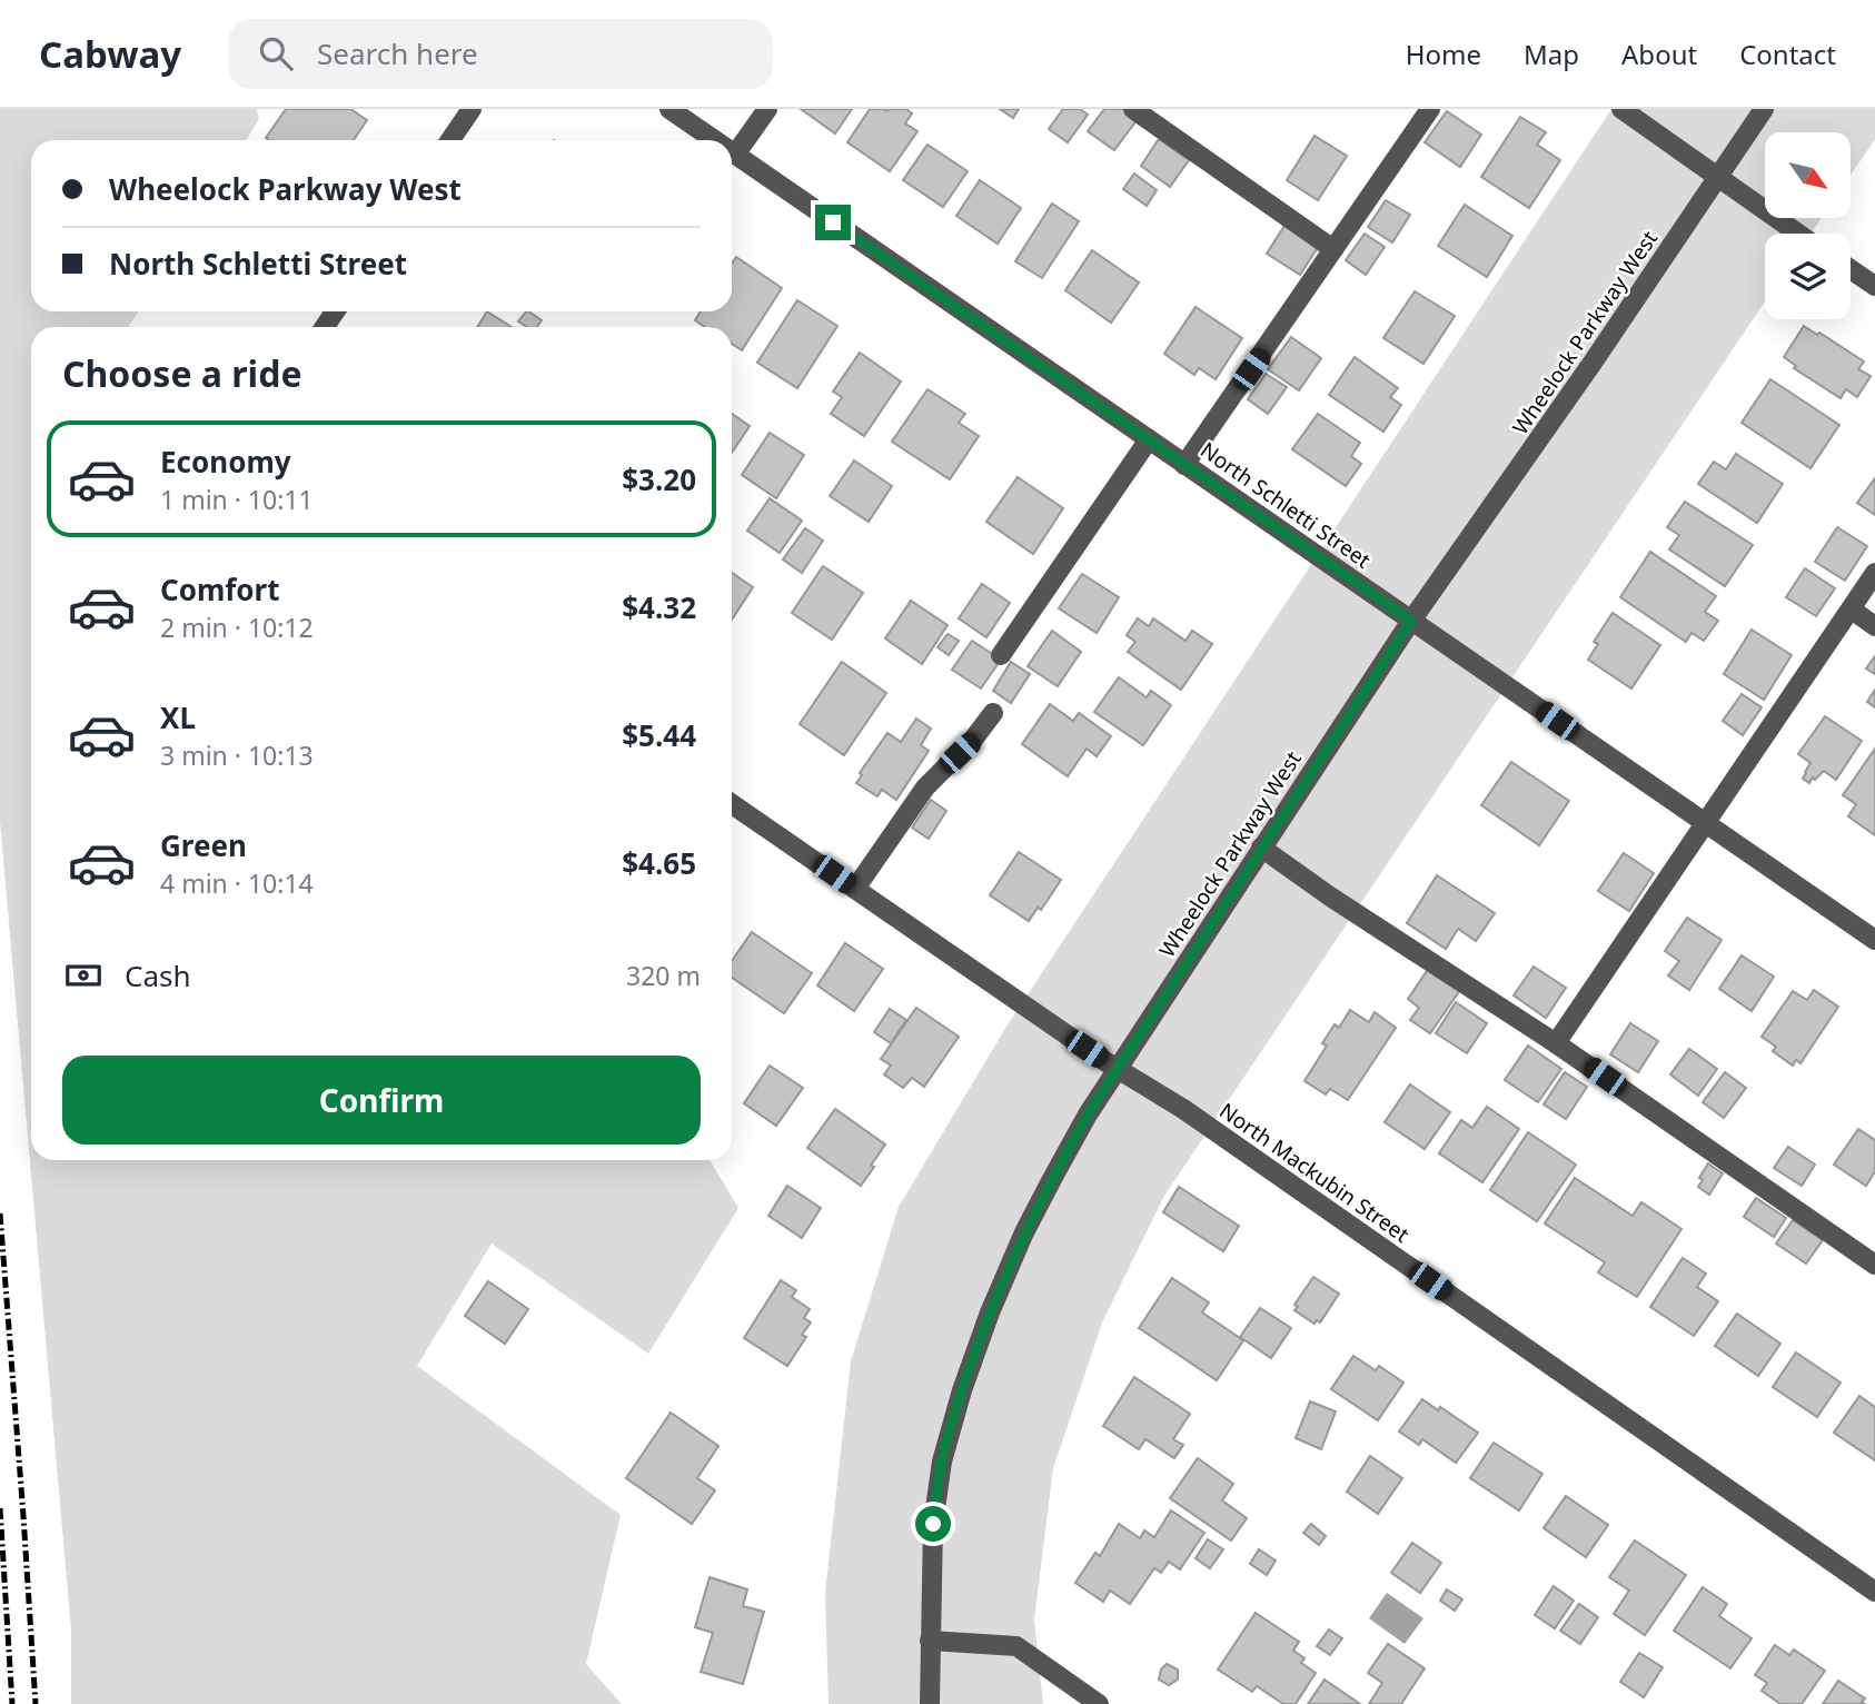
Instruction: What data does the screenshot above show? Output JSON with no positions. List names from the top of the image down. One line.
{"streets":{"street":["Wheelock Parkway West","North Schletti Street","North Mackubin Street"]},"crossings":[["Wheelock Parkway West","North Schletti Street"],["Wheelock Parkway West","North Mackubin Street"]],"north":"bottom right","page":{"header":"Cabway","search":"Search here","nav":["Home","Map","About","Contact"],"banner":["Wheelock Parkway West","North Schletti Street"],"heading":"Choose a ride","list":[{"name":"Economy","note":"1 min · 10:11","value":"$3.20"},{"name":"Comfort","note":"2 min · 10:12","value":"$4.32"},{"name":"XL","note":"3 min · 10:13","value":"$5.44"},{"name":"Green","note":"4 min · 10:14","value":"$4.65"}],"pay":["Cash","320 m"],"buttons":"Confirm"}}
